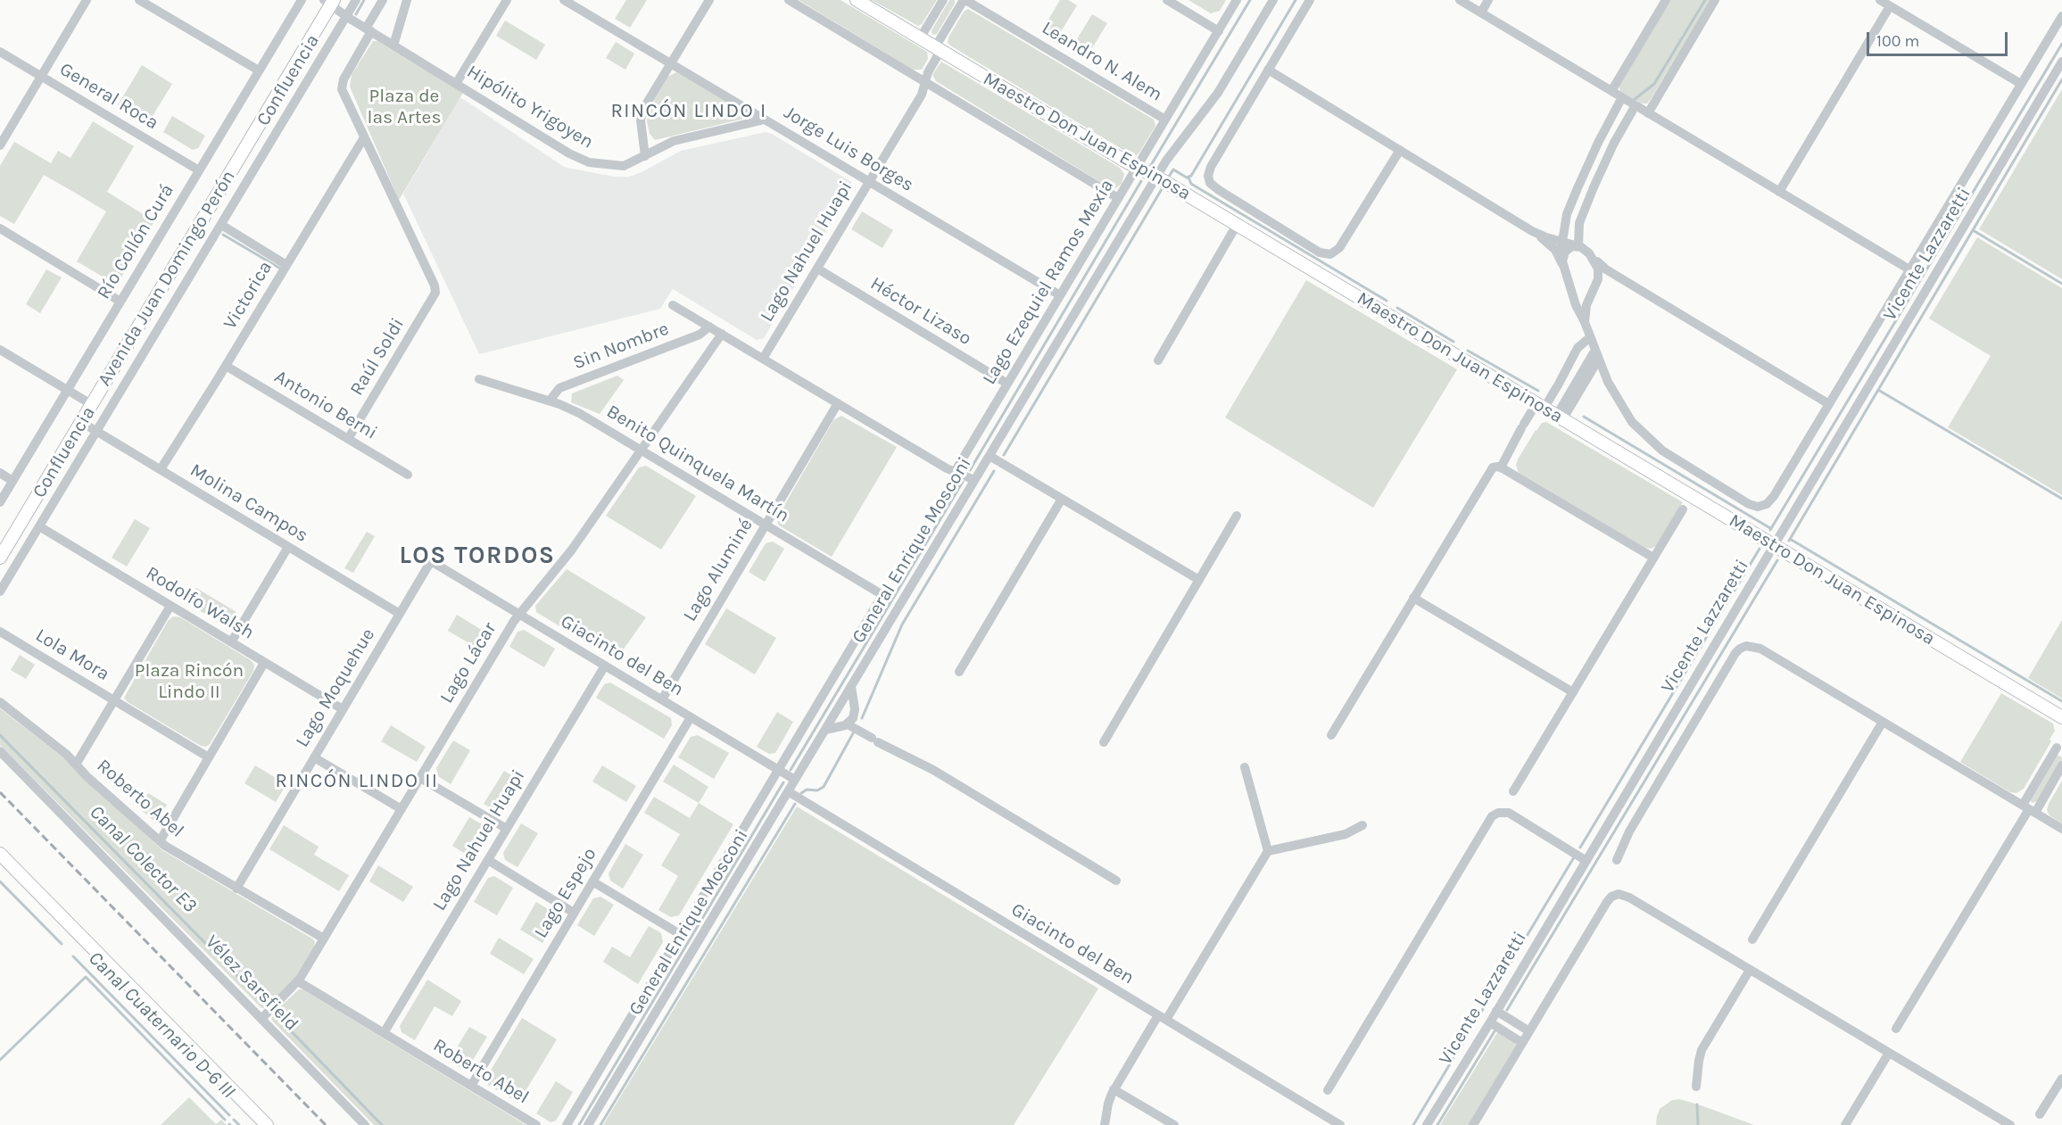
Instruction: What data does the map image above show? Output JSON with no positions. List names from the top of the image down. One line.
{"streets":{"main road":["Maestro Don Juan Espinosa","Avenida Juan Domingo Perón"],"street":["Leandro N. Alem","Confluencia","General Roca","Hipólito Yrigoyen","Jorge Luis Borges","Río Collón Curá","Lago Nahuel Huapi","Vicente Lazzaretti","Lago Ezequiel Ramos Mexía","Victorica","Héctor Lizaso","Sin Nombre","Raúl Soldi","Antonio Berni","Benito Quinquela Martín","Molina Campos","General Enrique Mosconi","Lago Aluminé","Rodolfo Walsh","Lola Mora","Giacinto del Ben","Lago Lácar","Lago Moquehue","Roberto Abel","Lago Espejo","Vélez Sarsfield"]},"crossings":[["Leandro N. Alem","Lago Nahuel Huapi"],["Leandro N. Alem","Lago Ezequiel Ramos Mexía"],["Confluencia","Hipólito Yrigoyen"],["Confluencia","Molina Campos"],["Confluencia","Rodolfo Walsh"],["General Roca","Río Collón Curá"],["Hipólito Yrigoyen","Jorge Luis Borges"],["Hipólito Yrigoyen","Avenida Juan Domingo Perón"],["Maestro Don Juan Espinosa","Lago Nahuel Huapi"],["Maestro Don Juan Espinosa","Vicente Lazzaretti"],["Maestro Don Juan Espinosa","Lago Ezequiel Ramos Mexía"],["Maestro Don Juan Espinosa","General Enrique Mosconi"],["Jorge Luis Borges","Lago Nahuel Huapi"],["Jorge Luis Borges","Lago Ezequiel Ramos Mexía"],["Lago Nahuel Huapi","Héctor Lizaso"],["Lago Nahuel Huapi","Giacinto del Ben"],["Lago Nahuel Huapi","Roberto Abel"],["Avenida Juan Domingo Perón","Molina Campos"],["Lago Ezequiel Ramos Mexía","Héctor Lizaso"],["Victorica","Raúl Soldi"],["Victorica","Antonio Berni"],["Victorica","Molina Campos"],["Sin Nombre","Benito Quinquela Martín"],["Raúl Soldi","Antonio Berni"],["Benito Quinquela Martín","Lago Aluminé"],["Benito Quinquela Martín","Giacinto del Ben"],["Benito Quinquela Martín","Lago Lácar"],["Molina Campos","Lago Moquehue"],["General Enrique Mosconi","Giacinto del Ben"],["Lago Aluminé","Giacinto del Ben"],["Rodolfo Walsh","Lago Moquehue"],["Giacinto del Ben","Lago Lácar"],["Giacinto del Ben","Lago Moquehue"],["Giacinto del Ben","Lago Espejo"],["Lago Lácar","Roberto Abel"],["Lago Lácar","Vélez Sarsfield"],["Lago Moquehue","Roberto Abel"],["Roberto Abel","Lago Espejo"]],"districts":["RINCÓN LINDO I","LOS TORDOS","RINCÓN LINDO II"],"water":["Canal Colector E3","Canal Cuaternario D-6 III"],"parks":["Plaza de las Artes","Plaza Rincón Lindo II"],"scale_bar":"100 m"}
